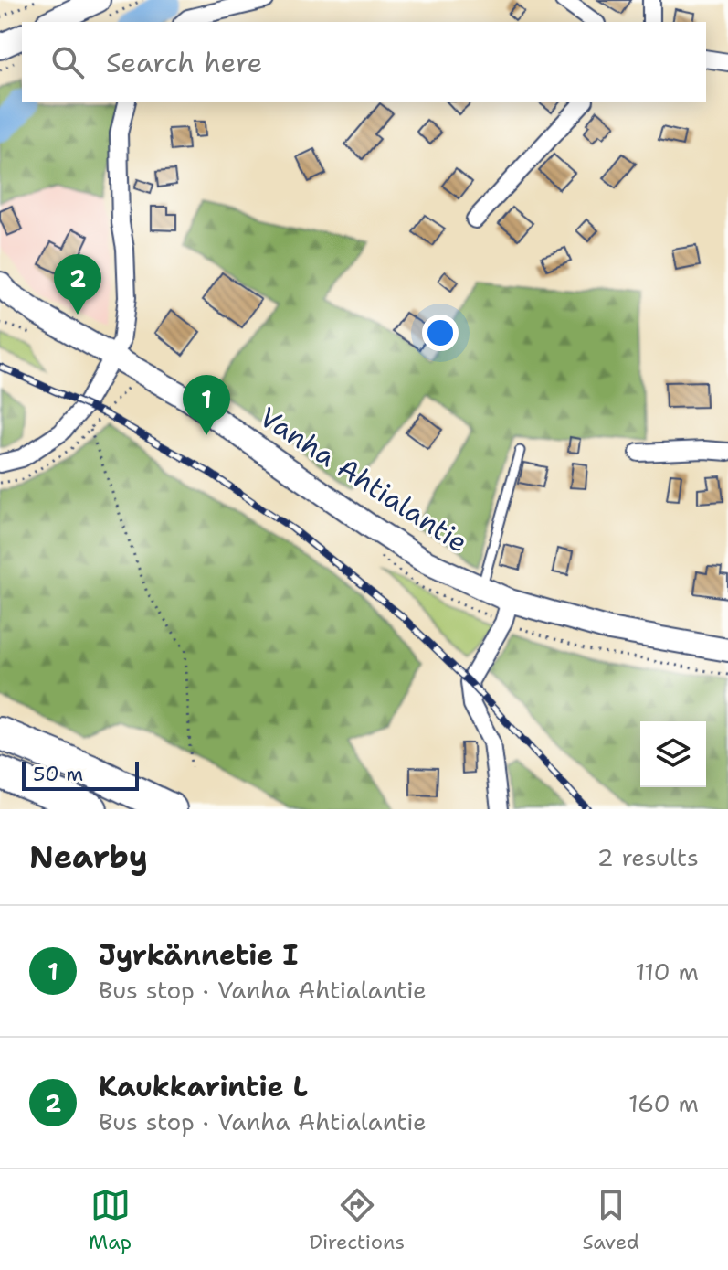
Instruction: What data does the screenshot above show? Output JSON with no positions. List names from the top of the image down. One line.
{"streets":{"street":["Vanha Ahtialantie"]},"scale_bar":"50 m","page":{"search":"Search here","pins":["2","1"],"scale":"50 m","heading":["Nearby","2 results"],"list":[{"mark":"1","name":"Jyrkännetie I","note":"Bus stop · Vanha Ahtialantie","value":"110 m"},{"mark":"2","name":"Kaukkarintie L","note":"Bus stop · Vanha Ahtialantie","value":"160 m"}],"nav":["Map","Directions","Saved"]}}
